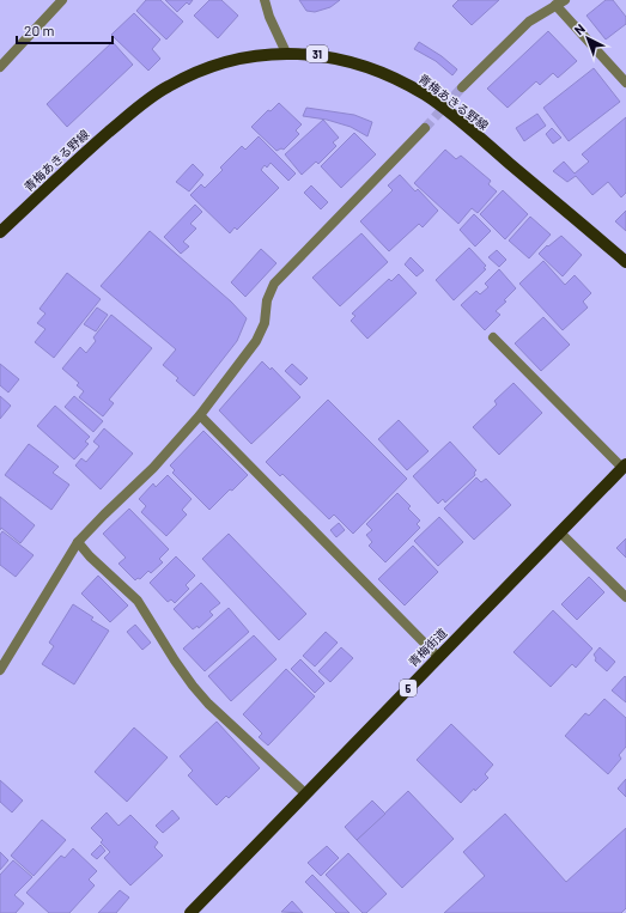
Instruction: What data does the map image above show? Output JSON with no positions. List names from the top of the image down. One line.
{"streets":{"main road":["31","青梅あきる野線","青梅街道","5"]},"scale_bar":"20 m","north":"top left"}
